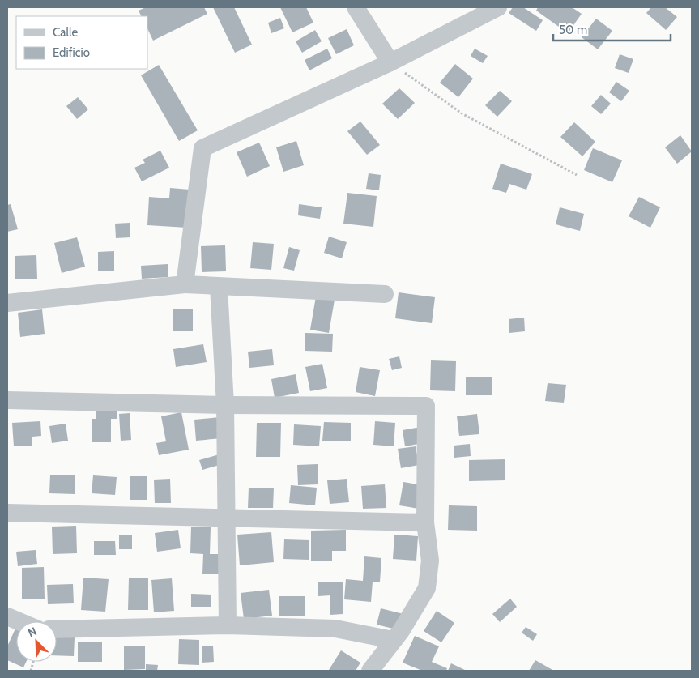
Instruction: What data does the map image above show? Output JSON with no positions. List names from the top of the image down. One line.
{"legend":["Calle","Edificio"],"scale_bar":"50 m","north":"top left"}
